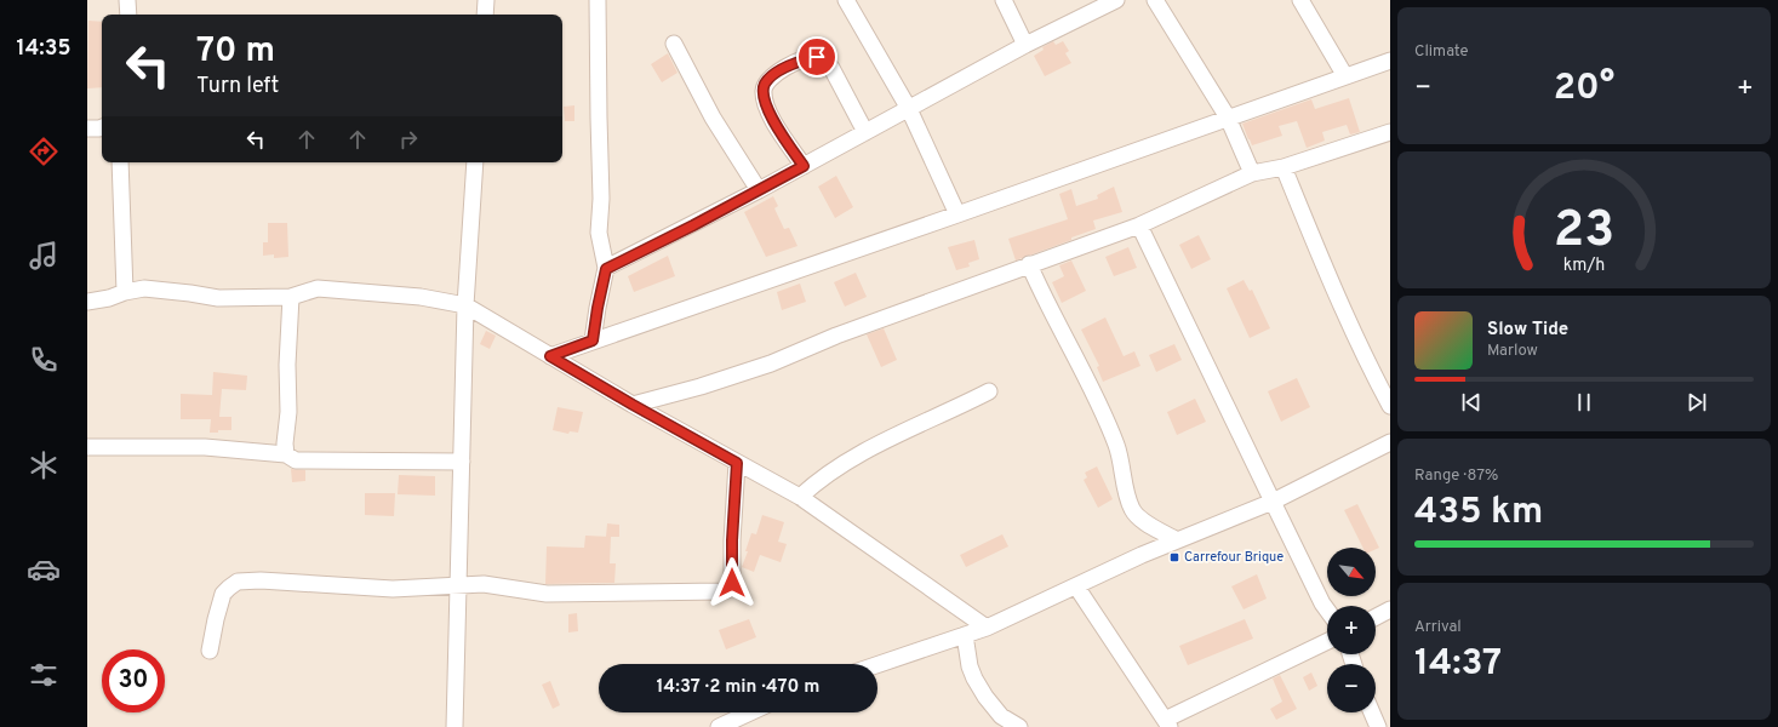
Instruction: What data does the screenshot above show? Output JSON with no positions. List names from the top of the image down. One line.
{"places":{"transit":["Carrefour Brique"]},"north":"bottom right","page":{"tabs":"14:35","tile":["Climate",["Range · 87%","435 km"],["Arrival","14:37"]],"turn":["70 m","Turn left"],"heat":["−","20°","+"],"song":["Slow Tide","Marlow"],"map_buttons":["+","−"],"limit":"30","trip":"14:37 · 2 min · 470 m","gauge":["23","km/h"]}}
